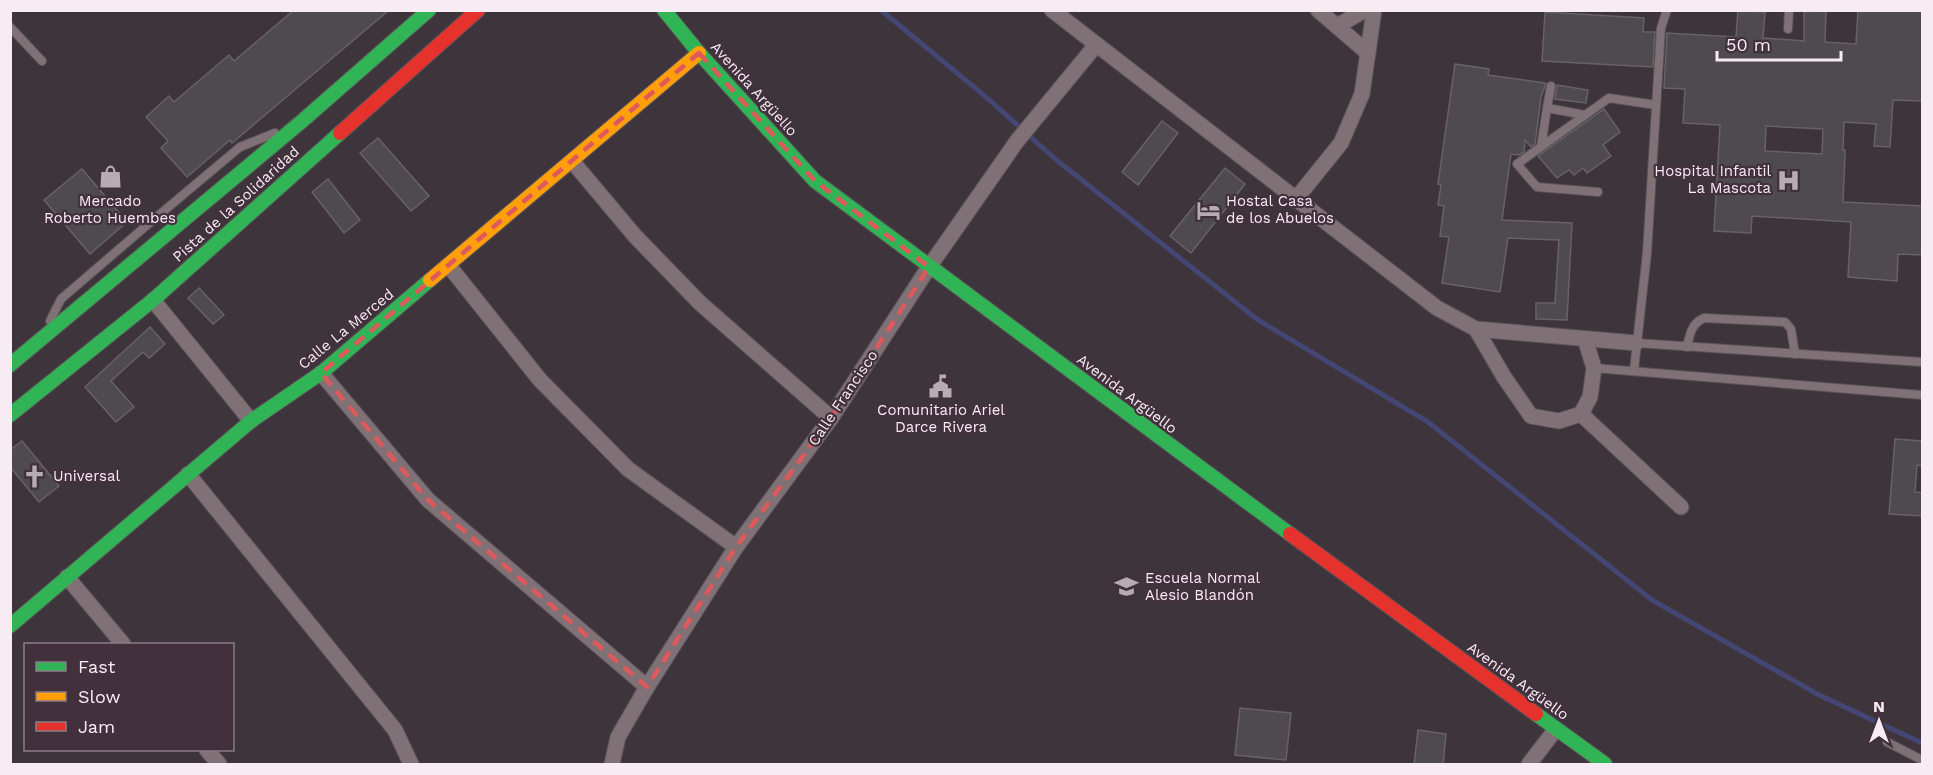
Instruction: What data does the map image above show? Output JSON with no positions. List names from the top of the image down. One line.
{"streets":{"street":["Avenida Argüello","Pista de la Solidaridad","Calle La Merced","Calle Francisco"]},"crossings":[["Avenida Argüello","Calle La Merced"],["Avenida Argüello","Calle Francisco"]],"places":{"shop":["Mercado Roberto Huembes"],"hospital":["Hospital Infantil La Mascota"],"hotel":["Hostal Casa de los Abuelos"],"public building":["Comunitario Ariel Darce Rivera"],"church":["Universal"],"school or university":["Escuela Normal Alesio Blandón"]},"legend":["Fast","Slow","Jam"],"scale_bar":"50 m","north":"top"}
